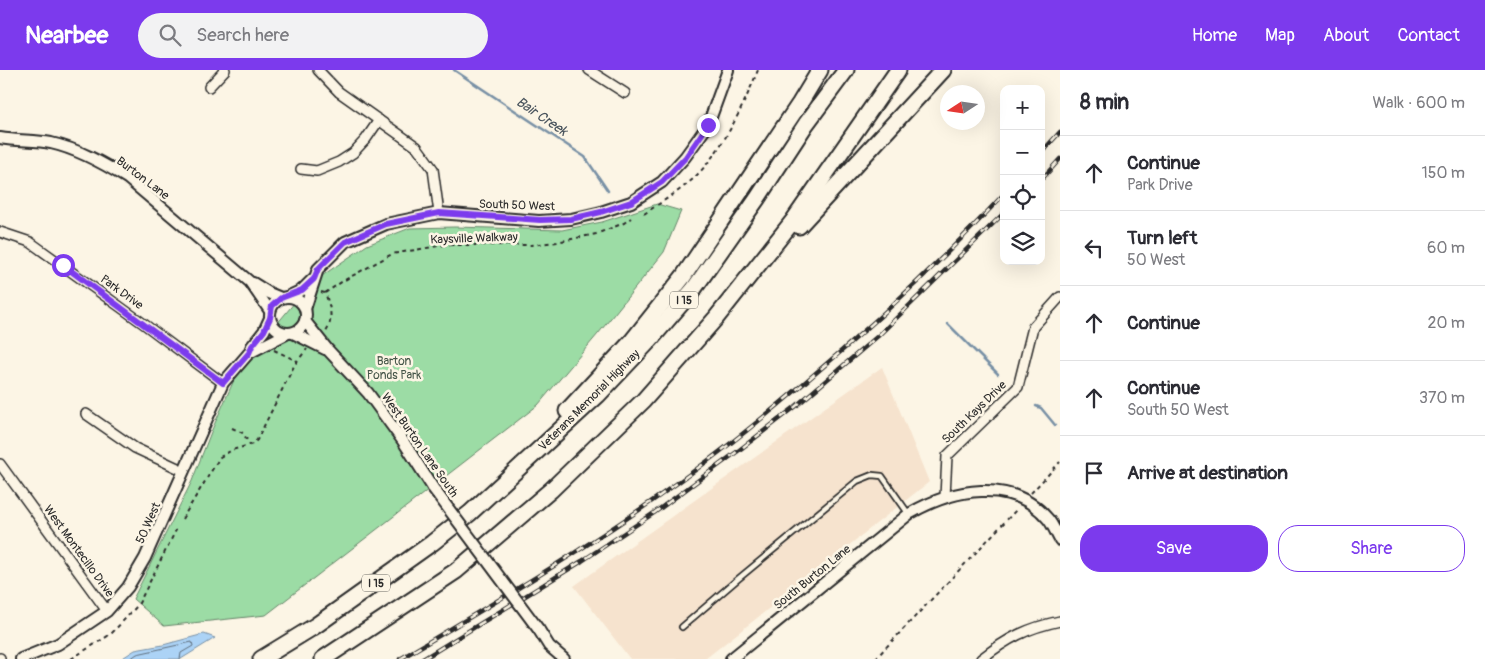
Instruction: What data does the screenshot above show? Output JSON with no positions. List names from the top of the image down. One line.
{"streets":{"highway":["I 15","Veterans Memorial Highway"],"street":["Burton Lane","South 50 West","Park Drive","South Kays Drive","West Burton Lane South","50 West","West Montecillo Drive","South Burton Lane"],"path":["Kaysville Walkway"]},"crossings":[["Burton Lane","South 50 West"],["Burton Lane","West Burton Lane South"],["Burton Lane","50 West"],["South 50 West","West Burton Lane South"],["South 50 West","50 West"],["Park Drive","50 West"],["South Kays Drive","South Burton Lane"],["West Burton Lane South","50 West"],["50 West","West Montecillo Drive"]],"water":["Bair Creek"],"parks":["Barton Ponds Park"],"north":"left","page":{"header":"Nearbee","search":"Search here","nav":["Home","Map","About","Contact"],"heading":["8 min","Walk · 600 m"],"map_buttons":["+","−"],"list":[["Continue","Park Drive","150 m"],["Turn left","50 West","60 m"],["Continue","20 m"],["Continue","South 50 West","370 m"],"Arrive at destination"],"buttons":["Save","Share"]}}
